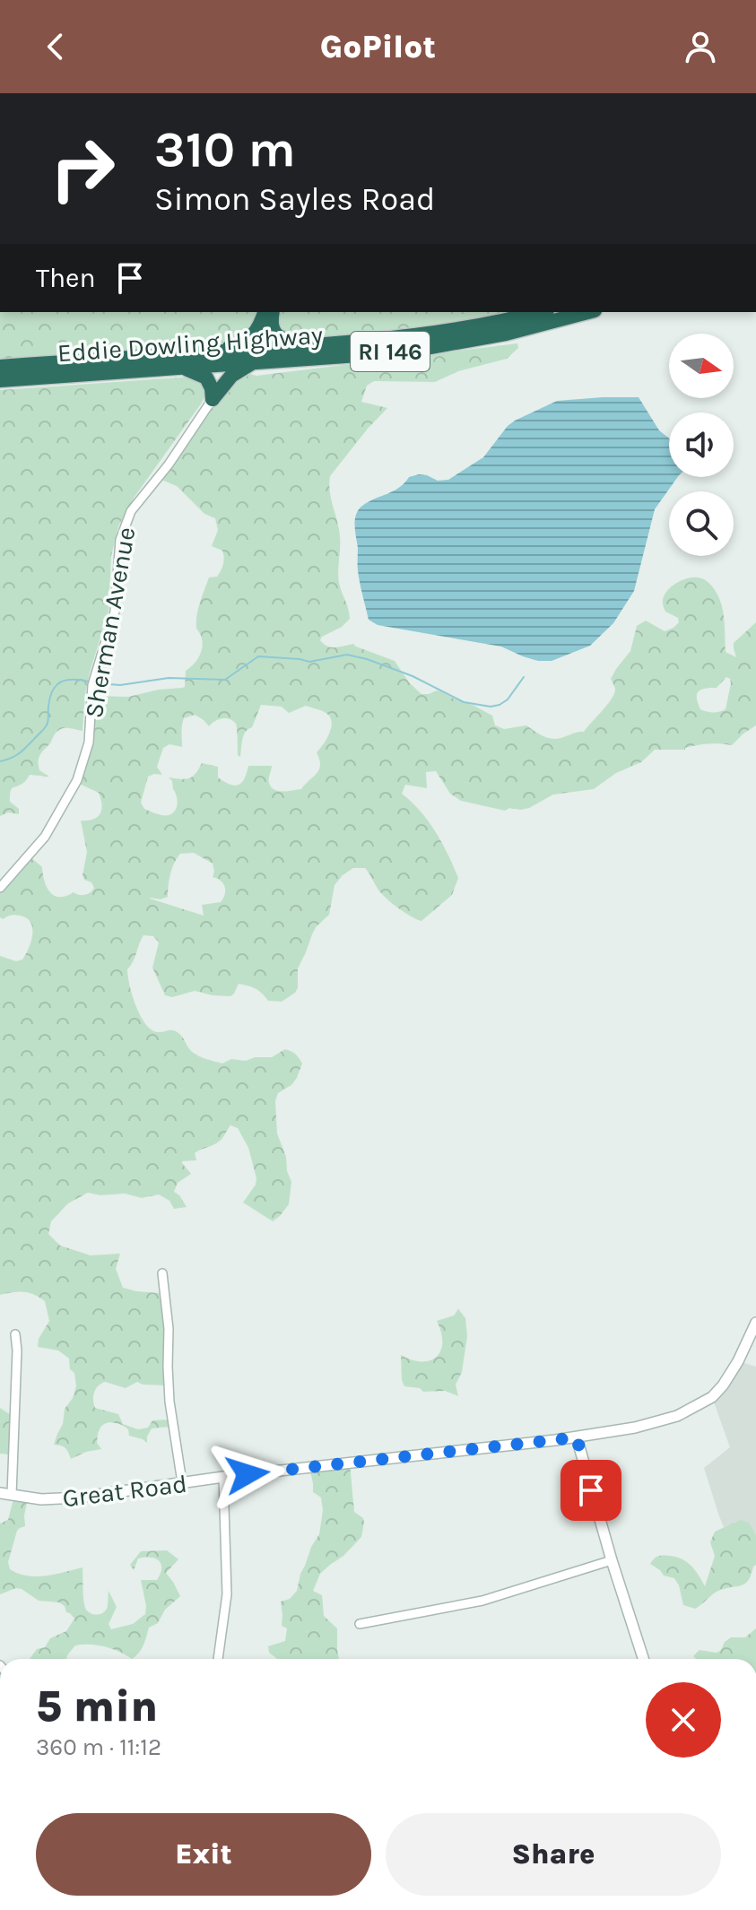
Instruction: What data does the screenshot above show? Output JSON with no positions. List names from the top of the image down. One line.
{"streets":{"highway":["Eddie Dowling Highway","RI 146"],"street":["Sherman Avenue","Great Road"]},"north":"right","page":{"header":"GoPilot","turn":["310 m","Simon Sayles Road"],"then":"Then","heading":["5 min","360 m · 11:12"],"buttons":["Exit","Share"]}}
